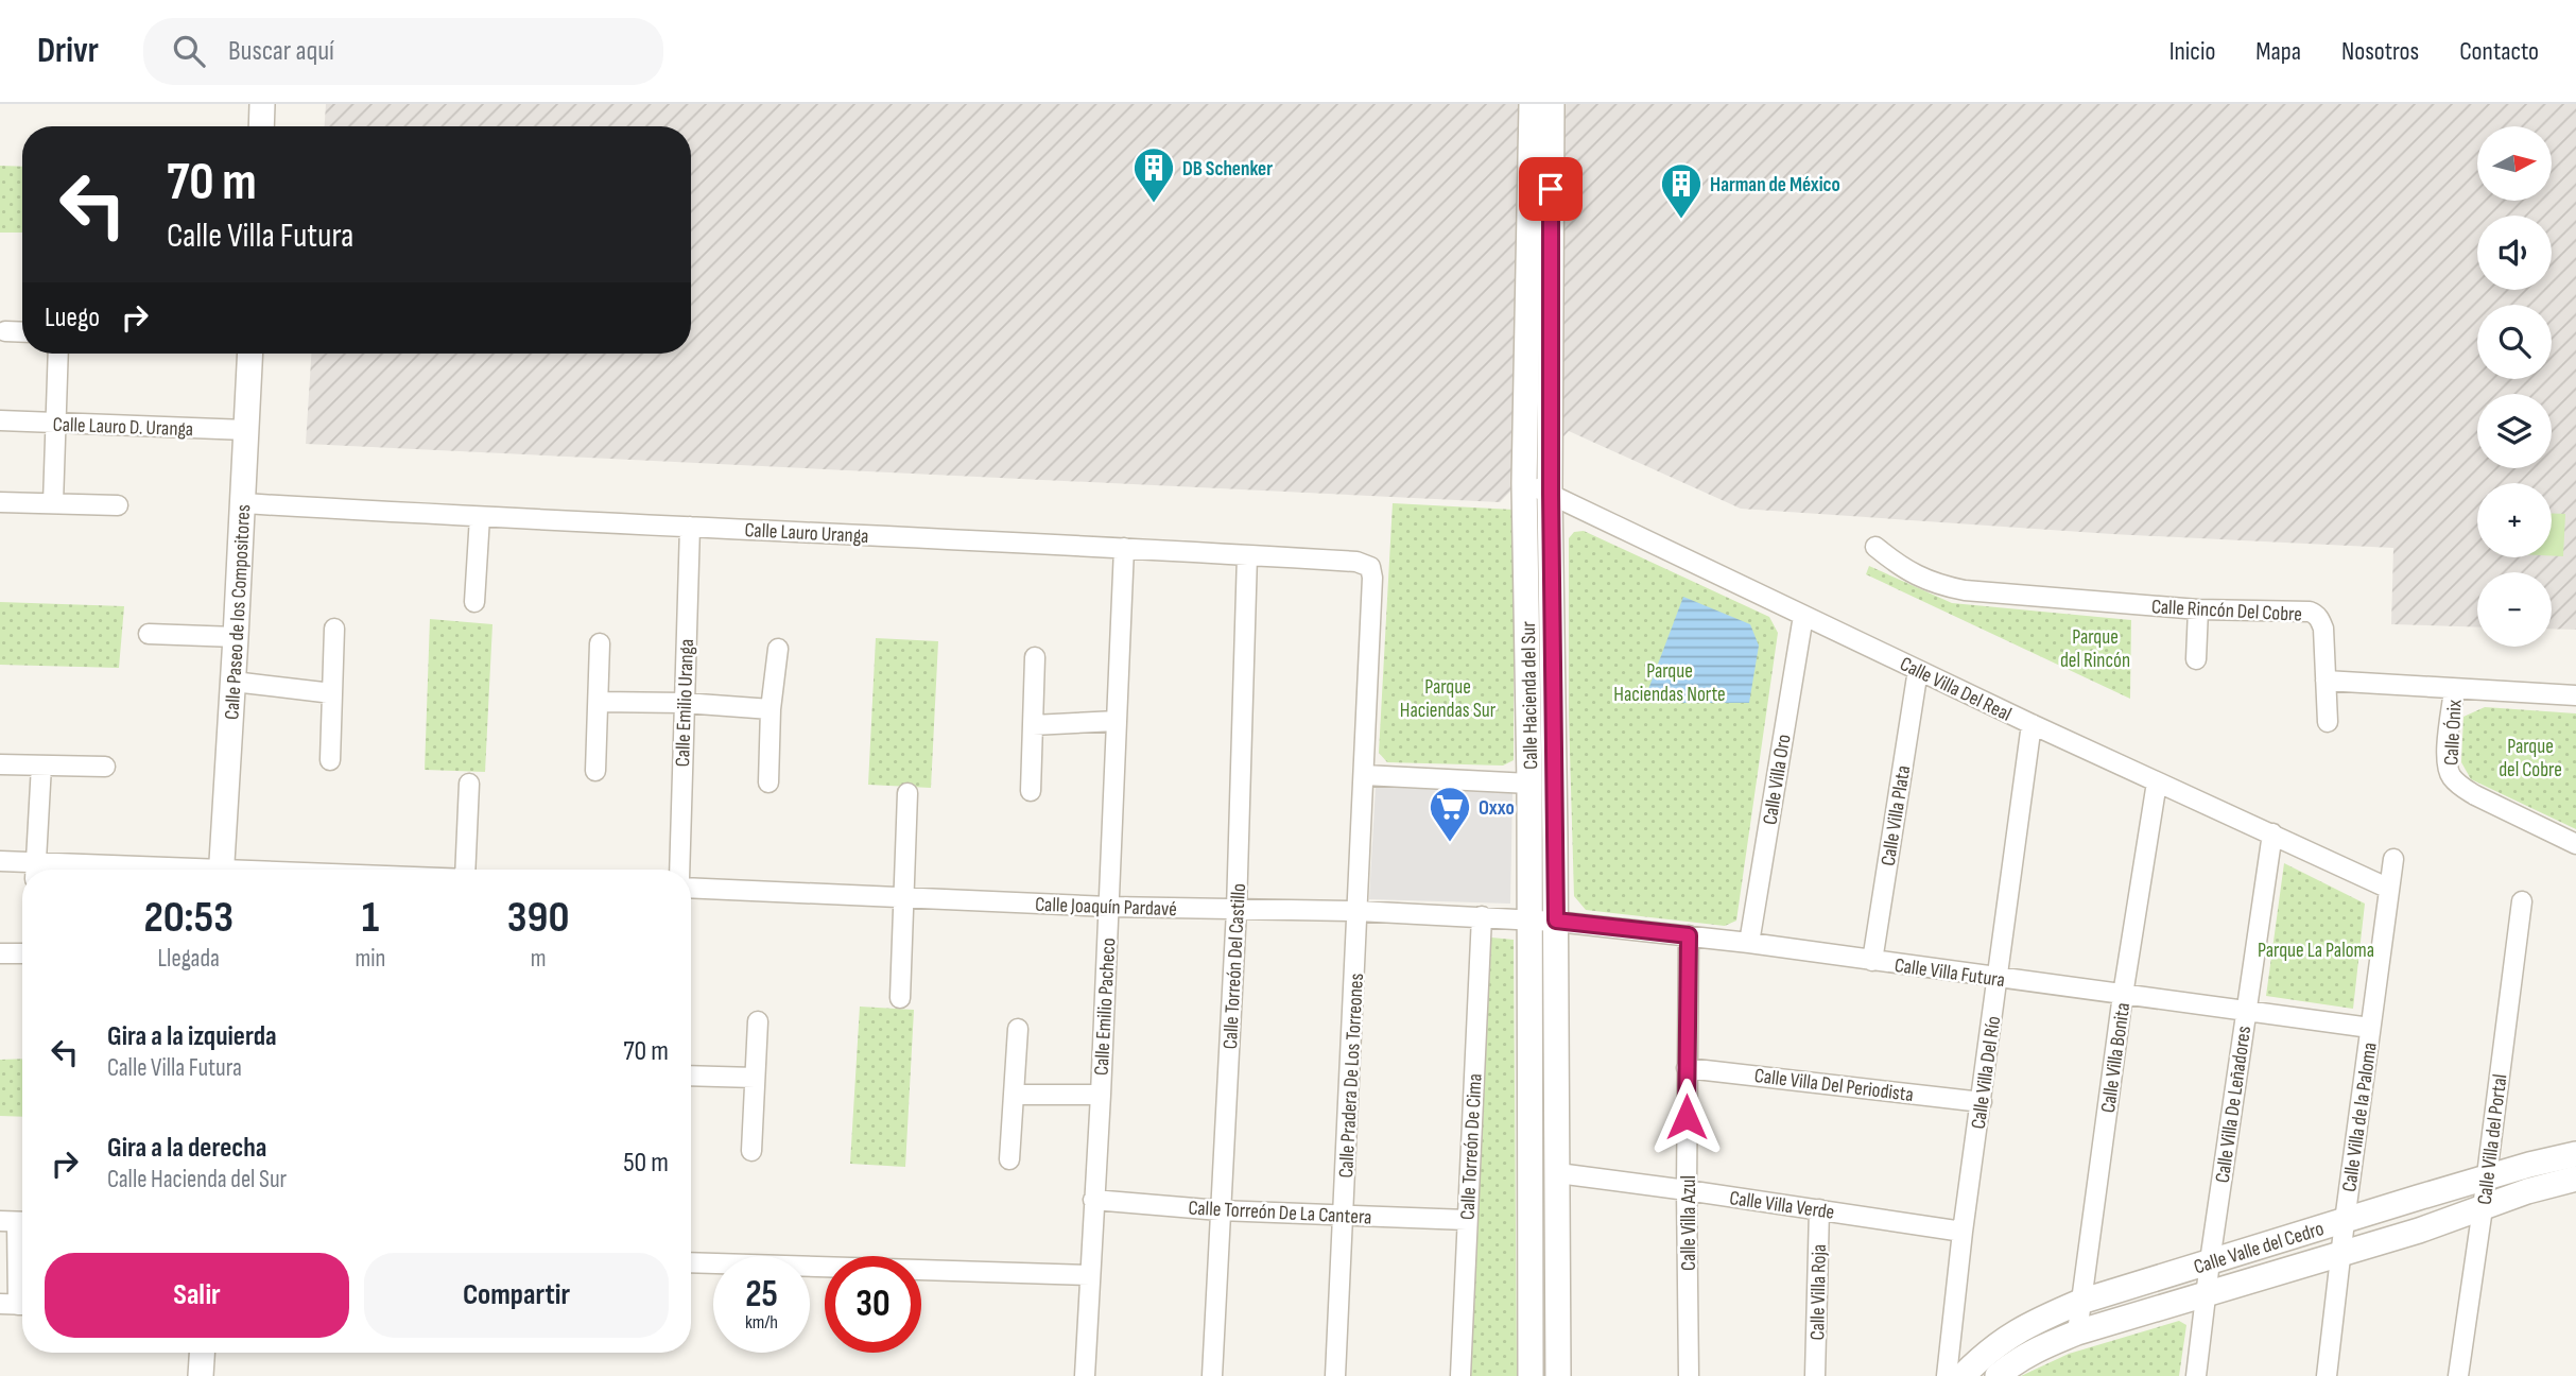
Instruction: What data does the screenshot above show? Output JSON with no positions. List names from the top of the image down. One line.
{"streets":{"street":["Calle Lauro D. Uranga","Calle Lauro Uranga","Calle Rincón Del Cobre","Calle Paseo de los Compositores","Calle Villa Del Real","Calle Hacienda del Sur","Calle Emilio Uranga","Calle Ónix","Calle Villa Oro","Calle Villa Plata","Calle Joaquín Pardavé","Calle Torreón Del Castillo","Calle Villa Futura","Calle Emilio Pacheco","Calle Villa Bonita","Calle Villa Del Río","Calle Pradera De Los Torreones","Calle Villa Del Periodista","Calle Villa De Leñadores","Calle Villa de la Paloma","Calle Villa del Portal","Calle Torreón De Cima","Calle Villa Verde","Calle Torreón De La Cantera","Calle Villa Azul","Calle Valle del Cedro","Calle Villa Roja"]},"crossings":[["Calle Lauro D. Uranga","Calle Paseo de los Compositores"],["Calle Lauro Uranga","Calle Paseo de los Compositores"],["Calle Lauro Uranga","Calle Emilio Uranga"],["Calle Lauro Uranga","Calle Torreón Del Castillo"],["Calle Lauro Uranga","Calle Emilio Pacheco"],["Calle Lauro Uranga","Calle Pradera De Los Torreones"],["Calle Villa Del Real","Calle Hacienda del Sur"],["Calle Villa Del Real","Calle Villa Oro"],["Calle Villa Del Real","Calle Villa Plata"],["Calle Villa Del Real","Calle Villa Bonita"],["Calle Villa Del Real","Calle Villa Del Río"],["Calle Villa Del Real","Calle Villa De Leñadores"],["Calle Villa Del Real","Calle Villa de la Paloma"],["Calle Hacienda del Sur","Calle Joaquín Pardavé"],["Calle Hacienda del Sur","Calle Villa Futura"],["Calle Hacienda del Sur","Calle Villa Verde"],["Calle Villa Oro","Calle Villa Futura"],["Calle Villa Plata","Calle Villa Futura"],["Calle Joaquín Pardavé","Calle Torreón Del Castillo"],["Calle Joaquín Pardavé","Calle Villa Futura"],["Calle Joaquín Pardavé","Calle Emilio Pacheco"],["Calle Joaquín Pardavé","Calle Pradera De Los Torreones"],["Calle Joaquín Pardavé","Calle Torreón De Cima"],["Calle Torreón Del Castillo","Calle Torreón De La Cantera"],["Calle Villa Futura","Calle Villa Bonita"],["Calle Villa Futura","Calle Villa Del Río"],["Calle Villa Futura","Calle Villa De Leñadores"],["Calle Villa Futura","Calle Villa de la Paloma"],["Calle Villa Futura","Calle Villa Azul"],["Calle Emilio Pacheco","Calle Torreón De La Cantera"],["Calle Villa Bonita","Calle Valle del Cedro"],["Calle Villa Del Río","Calle Villa Del Periodista"],["Calle Villa Del Río","Calle Villa Verde"],["Calle Pradera De Los Torreones","Calle Torreón De La Cantera"],["Calle Villa Del Periodista","Calle Villa Azul"],["Calle Villa De Leñadores","Calle Valle del Cedro"],["Calle Villa de la Paloma","Calle Valle del Cedro"],["Calle Villa del Portal","Calle Valle del Cedro"],["Calle Torreón De Cima","Calle Torreón De La Cantera"],["Calle Villa Verde","Calle Villa Azul"],["Calle Villa Verde","Calle Villa Roja"]],"parks":["Parque del Rincón","Parque Haciendas Norte","Parque Haciendas Sur","Parque del Cobre","Parque La Paloma"],"places":{"building":["DB Schenker","Harman de México"],"supermarket":["Oxxo"]},"north":"right","page":{"header":"Drivr","search":"Buscar aquí","nav":["Inicio","Mapa","Nosotros","Contacto"],"map_buttons":["+","−"],"turn":["70 m","Calle Villa Futura"],"then":"Luego","eta":["20:53","Llegada","1","min","390","m"],"list":[{"name":"Gira a la izquierda","note":"Calle Villa Futura","value":"70 m"},{"name":"Gira a la derecha","note":"Calle Hacienda del Sur","value":"50 m"}],"buttons":["Salir","Compartir"],"speed":"25 km/h","limit":"30"}}
